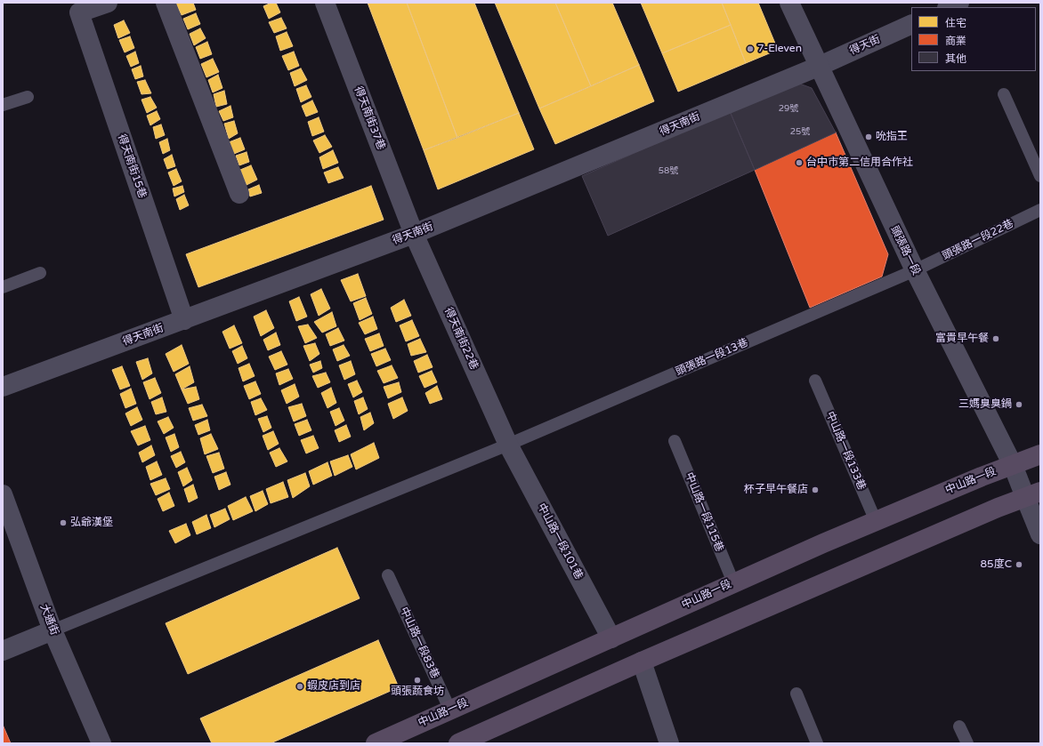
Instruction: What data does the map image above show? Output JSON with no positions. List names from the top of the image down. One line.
{"streets":{"main road":["中山路一段"],"street":["得天街","得天南街37巷","得天南街","得天南街15巷","頭張路一段","得天南街22巷","中山路一段101巷","大通街"],"lane":["頭張路一段22巷","頭張路一段13巷","中山路一段133巷","中山路一段115巷","中山路一段83巷"]},"crossings":[["得天街","得天南街"],["得天街","頭張路一段"],["得天南街37巷","得天南街"],["得天南街37巷","得天南街22巷"],["得天南街","得天南街15巷"],["得天南街","頭張路一段"],["得天南街","得天南街22巷"],["頭張路一段22巷","頭張路一段"],["頭張路一段22巷","頭張路一段13巷"],["頭張路一段","頭張路一段13巷"],["頭張路一段","中山路一段"],["得天南街22巷","頭張路一段13巷"],["得天南街22巷","中山路一段101巷"],["頭張路一段13巷","中山路一段101巷"],["頭張路一段13巷","大通街"],["中山路一段133巷","中山路一段"],["中山路一段","中山路一段115巷"],["中山路一段","中山路一段101巷"],["中山路一段","中山路一段83巷"]],"places":["7-Eleven","吮指王","台中市第二信用合作社","富貴早午餐","三媽臭臭鍋","杯子早午餐店","弘爺漢堡","85度C","頭張蔬食坊","蝦皮店到店"],"house_numbers":["29號","25號","58號"],"legend":["住宅","商業","其他"]}
